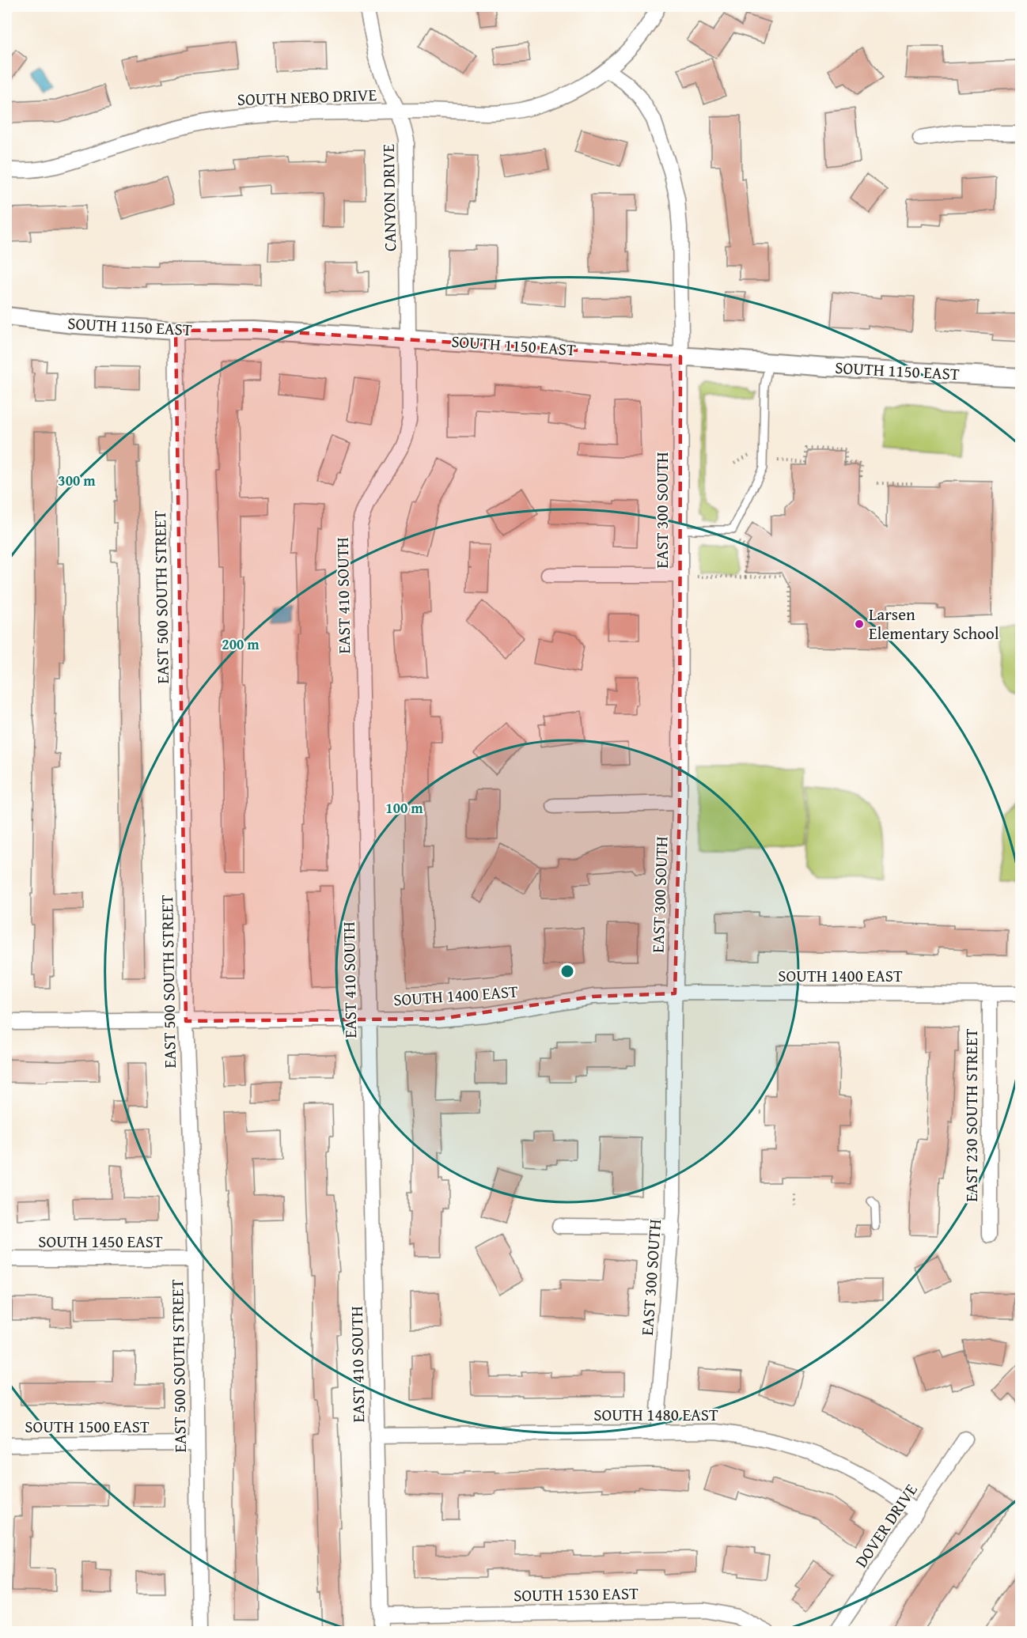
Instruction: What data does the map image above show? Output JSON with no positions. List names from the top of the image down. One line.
{"streets":{"street":["SOUTH NEBO DRIVE","CANYON DRIVE","SOUTH 1150 EAST","EAST 300 SOUTH","EAST 410 SOUTH","EAST 500 SOUTH STREET","SOUTH 1400 EAST","EAST 230 SOUTH STREET","SOUTH 1450 EAST","SOUTH 1480 EAST","SOUTH 1500 EAST","DOVER DRIVE","SOUTH 1530 EAST"]},"crossings":[["SOUTH NEBO DRIVE","CANYON DRIVE"],["SOUTH NEBO DRIVE","EAST 300 SOUTH"],["CANYON DRIVE","SOUTH 1150 EAST"],["CANYON DRIVE","EAST 410 SOUTH"],["SOUTH 1150 EAST","EAST 300 SOUTH"],["SOUTH 1150 EAST","EAST 410 SOUTH"],["SOUTH 1150 EAST","EAST 500 SOUTH STREET"],["EAST 300 SOUTH","SOUTH 1400 EAST"],["EAST 300 SOUTH","SOUTH 1480 EAST"],["EAST 410 SOUTH","SOUTH 1400 EAST"],["EAST 410 SOUTH","SOUTH 1480 EAST"],["EAST 410 SOUTH","SOUTH 1530 EAST"],["EAST 500 SOUTH STREET","SOUTH 1400 EAST"],["EAST 500 SOUTH STREET","SOUTH 1450 EAST"],["EAST 500 SOUTH STREET","SOUTH 1500 EAST"],["SOUTH 1400 EAST","EAST 230 SOUTH STREET"],["SOUTH 1480 EAST","DOVER DRIVE"]],"places":["Larsen Elementary School"],"rings":["300 m","200 m","100 m"]}
